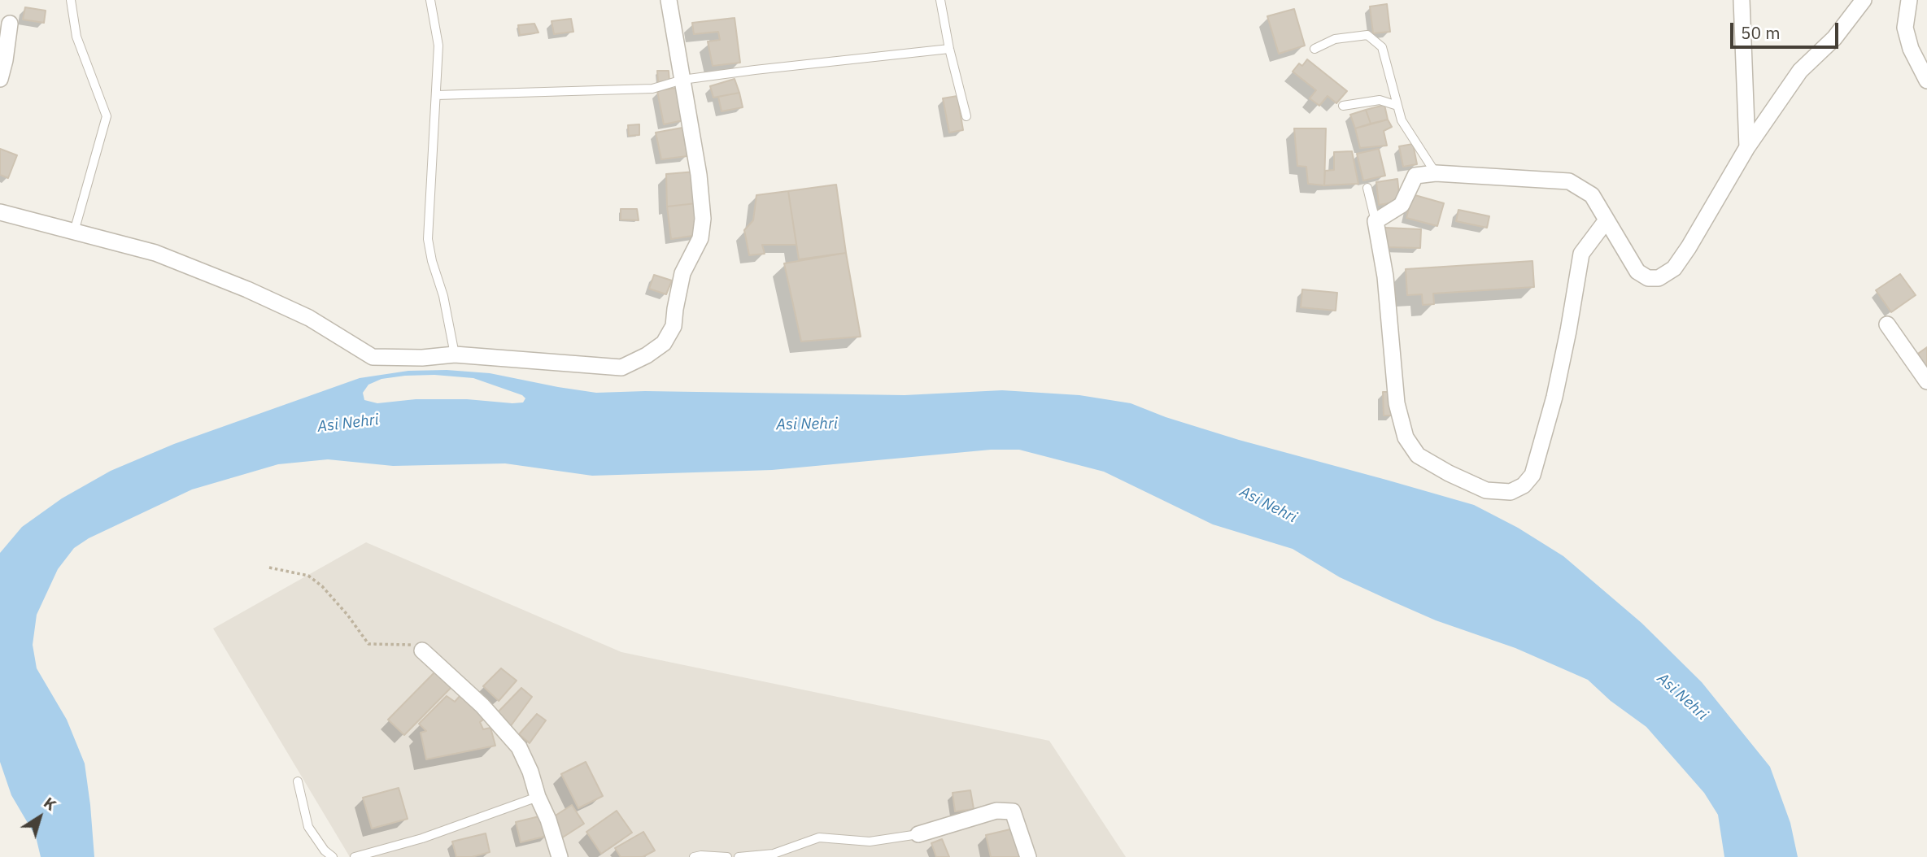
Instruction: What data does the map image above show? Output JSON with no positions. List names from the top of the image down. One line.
{"water":["Asi Nehri"],"scale_bar":"50 m","north":"top right"}
